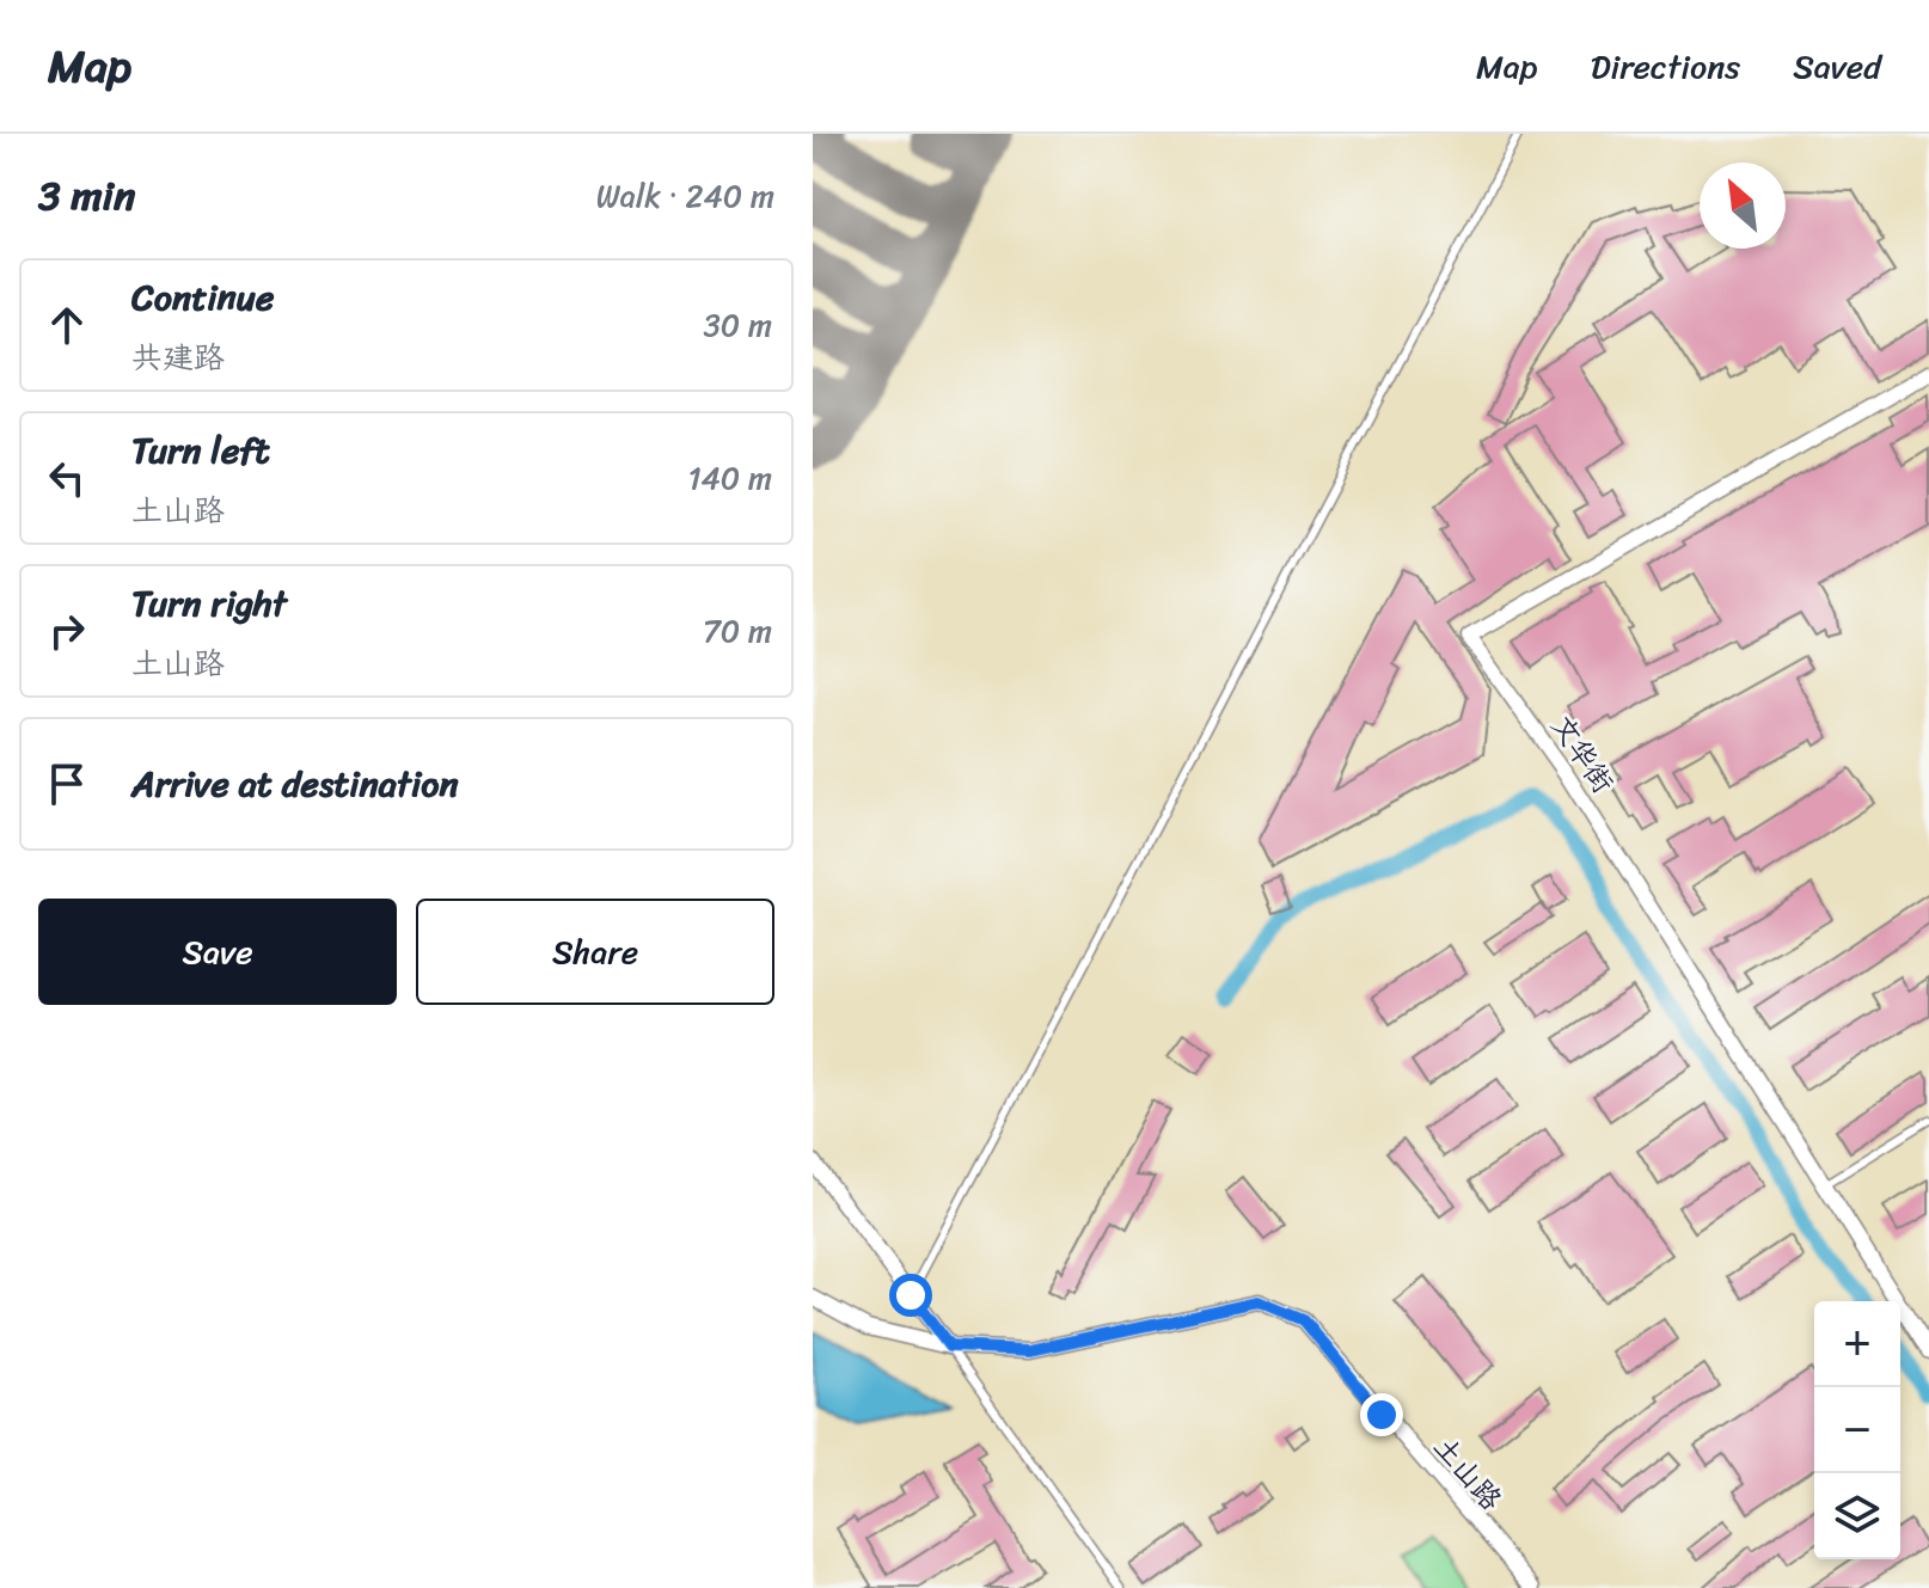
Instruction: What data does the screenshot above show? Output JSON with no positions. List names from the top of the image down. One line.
{"streets":{"street":["文华街","土山路"]},"north":"top left","page":{"header":"Map","nav":["Map","Directions","Saved"],"heading":["3 min","Walk · 240 m"],"list":[["Continue","共建路","30 m"],["Turn left","土山路","140 m"],["Turn right","土山路","70 m"],"Arrive at destination"],"buttons":["Save","Share"],"map_buttons":["+","−"]}}
